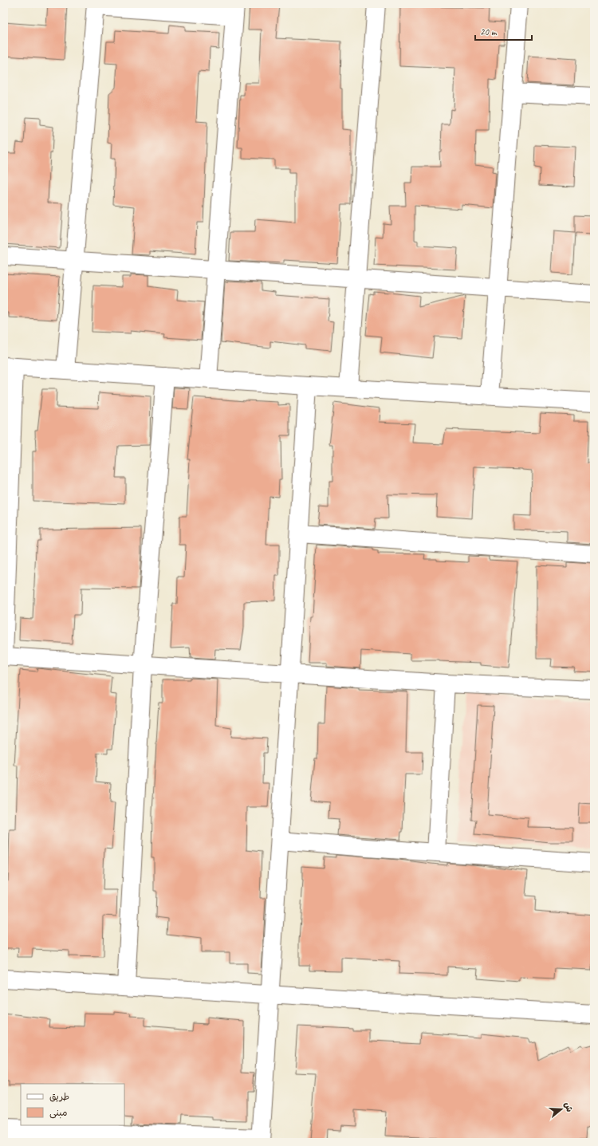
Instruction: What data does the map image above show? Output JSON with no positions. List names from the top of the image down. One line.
{"legend":["طريق","مبنى"],"scale_bar":"20 m","north":"right"}
